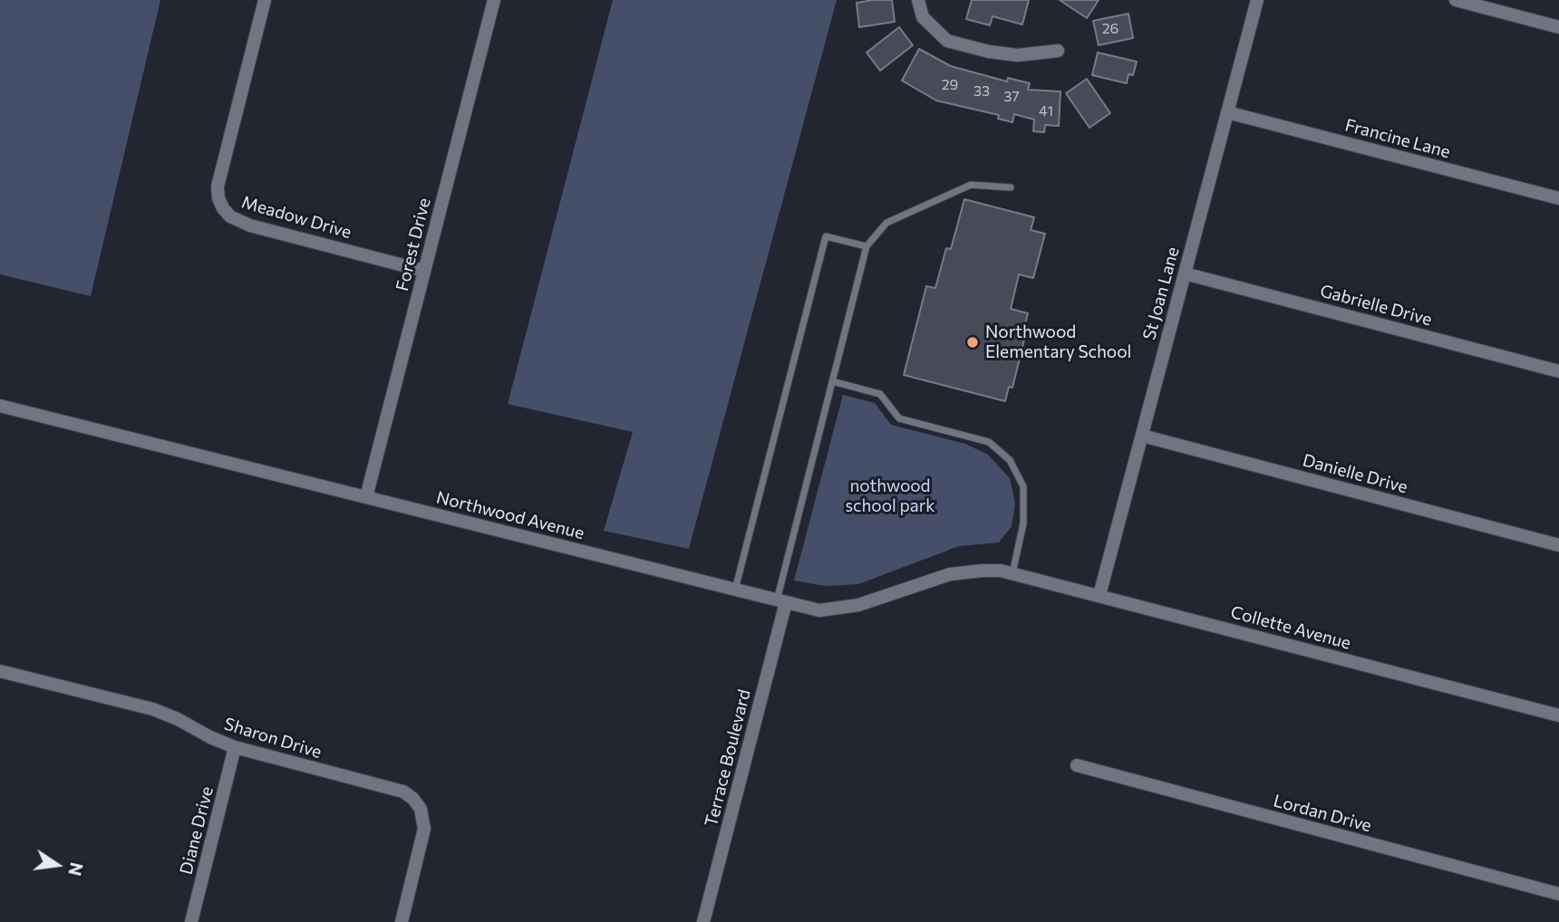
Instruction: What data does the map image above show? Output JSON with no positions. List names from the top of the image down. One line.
{"streets":{"street":["Francine Lane","Meadow Drive","Forest Drive","St Joan Lane","Gabrielle Drive","Danielle Drive","Northwood Avenue","Collette Avenue","Sharon Drive","Terrace Boulevard","Lordan Drive","Diane Drive"]},"crossings":[["Francine Lane","St Joan Lane"],["Meadow Drive","Forest Drive"],["Forest Drive","Northwood Avenue"],["St Joan Lane","Gabrielle Drive"],["St Joan Lane","Danielle Drive"],["St Joan Lane","Collette Avenue"],["Northwood Avenue","Collette Avenue"],["Northwood Avenue","Terrace Boulevard"],["Sharon Drive","Diane Drive"]],"parks":["nothwood school park"],"places":["Northwood Elementary School"],"house_numbers":["26","29","33","37","41"],"north":"right"}
